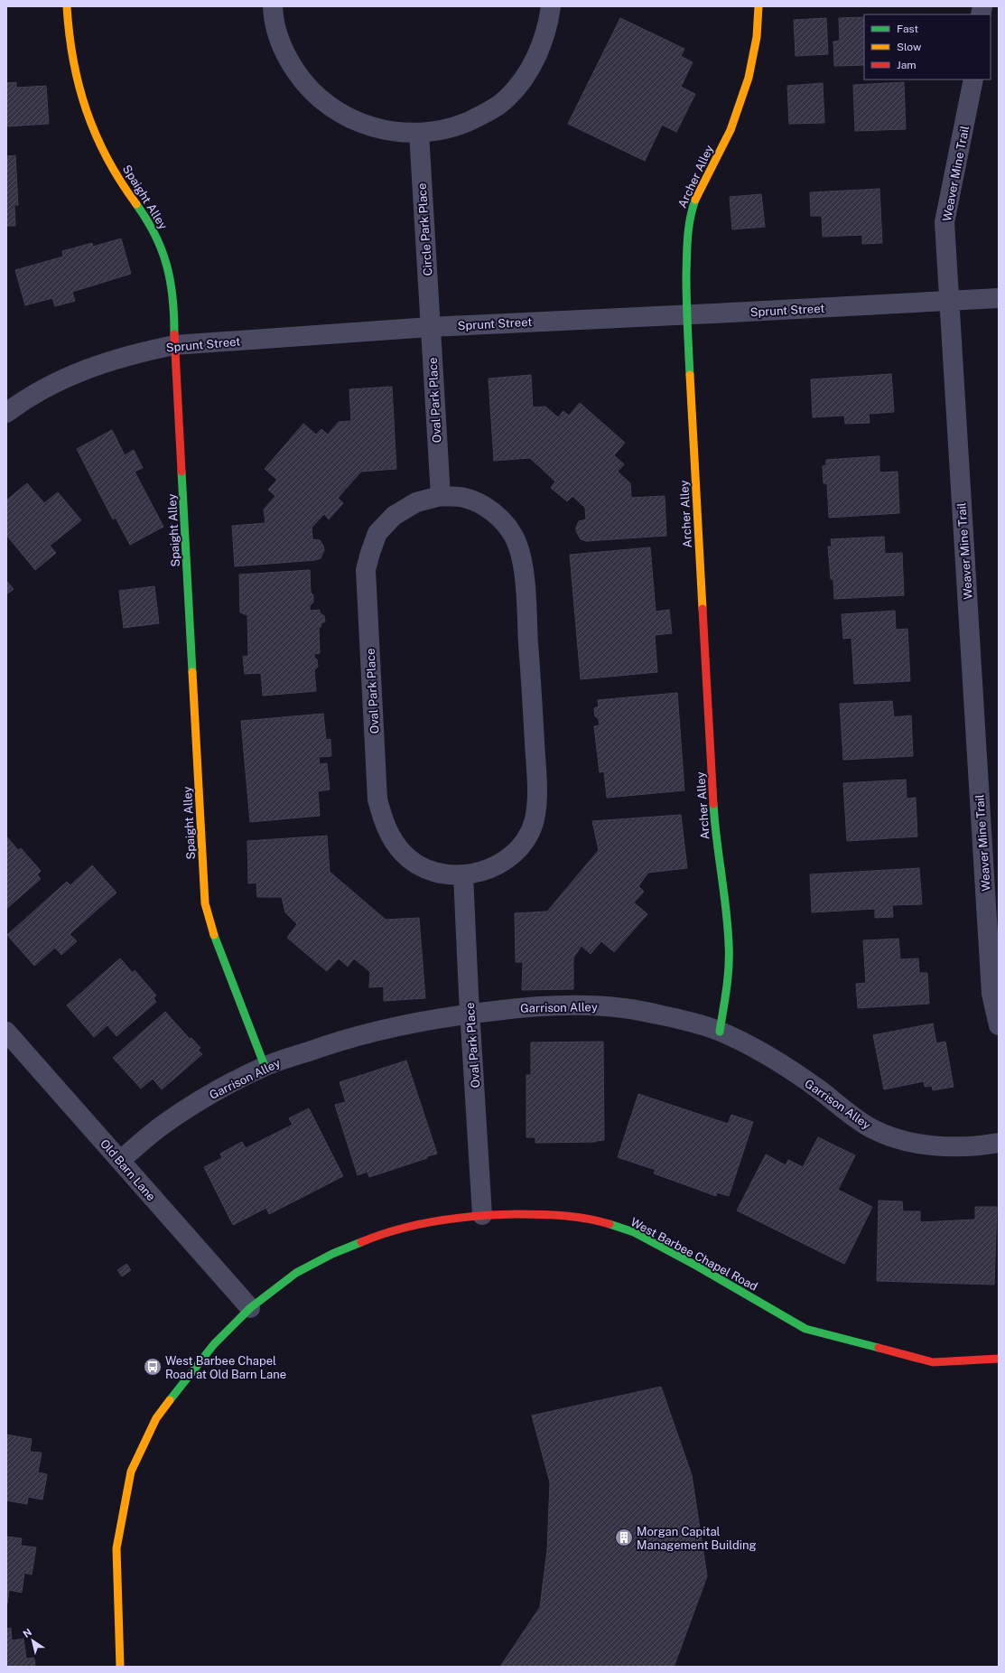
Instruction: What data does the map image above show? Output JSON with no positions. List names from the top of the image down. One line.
{"streets":{"street":["Weaver Mine Trail","Archer Alley","Spaight Alley","Circle Park Place","Sprunt Street","Oval Park Place","Garrison Alley","Old Barn Lane","West Barbee Chapel Road"]},"crossings":[["Weaver Mine Trail","Sprunt Street"],["Archer Alley","Sprunt Street"],["Archer Alley","Garrison Alley"],["Spaight Alley","Sprunt Street"],["Spaight Alley","Garrison Alley"],["Circle Park Place","Sprunt Street"],["Circle Park Place","Oval Park Place"],["Sprunt Street","Oval Park Place"],["Oval Park Place","Garrison Alley"],["Oval Park Place","West Barbee Chapel Road"],["Garrison Alley","Old Barn Lane"],["Old Barn Lane","West Barbee Chapel Road"]],"places":{"bus stop":["West Barbee Chapel Road at Old Barn Lane"],"building":["Morgan Capital Management Building"]},"legend":["Fast","Slow","Jam"],"north":"top left"}
